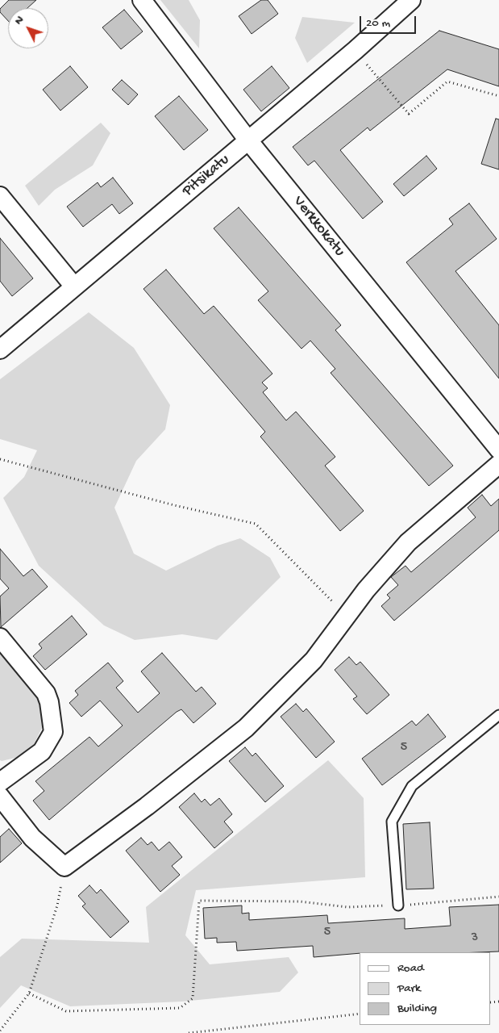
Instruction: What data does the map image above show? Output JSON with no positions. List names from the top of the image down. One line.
{"streets":{"street":["Pitsikatu","Verkkokatu"]},"crossings":[["Pitsikatu","Verkkokatu"]],"house_numbers":["5","5","3"],"legend":["Road","Park","Building"],"scale_bar":"20 m","north":"top left"}
